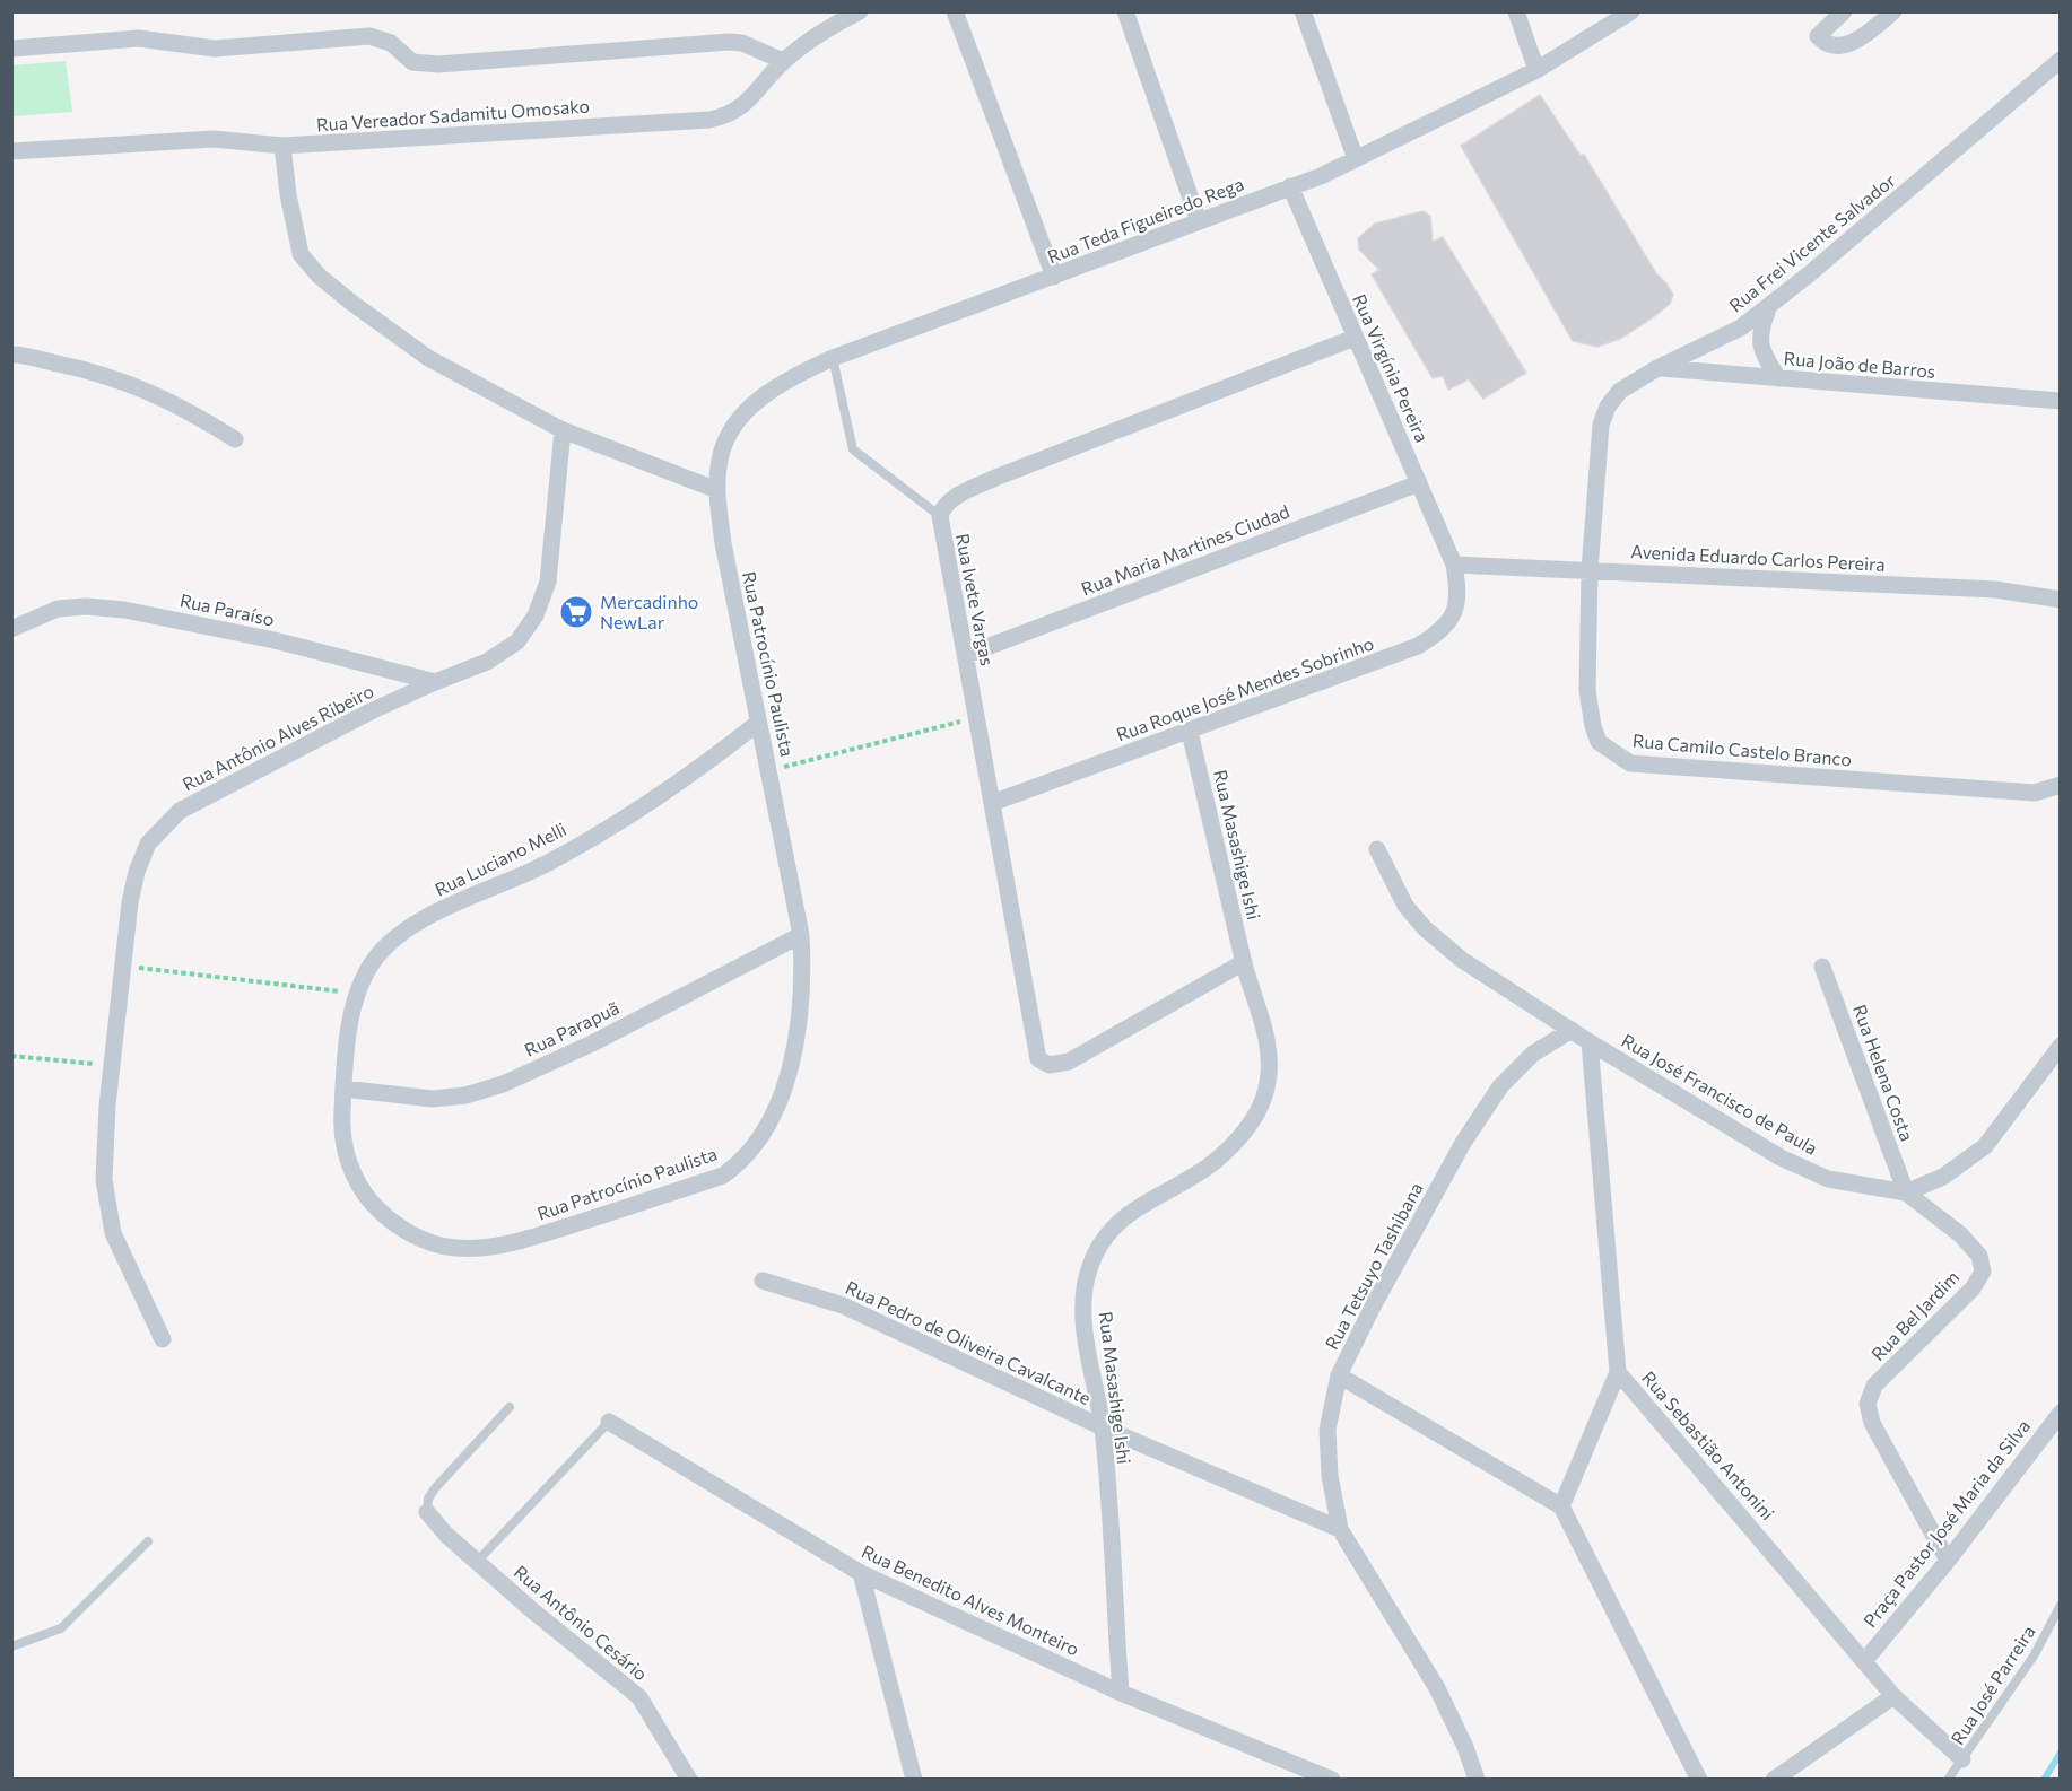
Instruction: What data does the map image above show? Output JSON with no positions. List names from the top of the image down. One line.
{"streets":{"street":["Rua Vereador Sadamitu Omosako","Rua Teda Figueiredo Rega","Rua Frei Vicente Salvador","Rua João de Barros","Rua Virgínia Pereira","Rua Maria Martines Ciudad","Avenida Eduardo Carlos Pereira","Rua Ivete Vargas","Rua Paraíso","Rua Patrocínio Paulista","Rua Roque José Mendes Sobrinho","Rua Antônio Alves Ribeiro","Rua Camilo Castelo Branco","Rua Masashige Ishi","Rua Luciano Melli","Rua Parapuã","Rua Helena Costa","Rua José Francisco de Paula","Rua Tetsuyo Tashibana","Rua Bel Jardim","Rua Pedro de Oliveira Cavalcante","Rua Sebastião Antonini","Praça Pastor José Maria da Silva","Rua Benedito Alves Monteiro","Rua Antônio Cesário"],"lane":["Rua José Parreira"]},"crossings":[["Rua Teda Figueiredo Rega","Rua Virgínia Pereira"],["Rua Teda Figueiredo Rega","Rua Patrocínio Paulista"],["Rua Frei Vicente Salvador","Rua João de Barros"],["Rua Frei Vicente Salvador","Avenida Eduardo Carlos Pereira"],["Rua Frei Vicente Salvador","Rua Camilo Castelo Branco"],["Rua Virgínia Pereira","Rua Maria Martines Ciudad"],["Rua Virgínia Pereira","Avenida Eduardo Carlos Pereira"],["Rua Virgínia Pereira","Rua Ivete Vargas"],["Rua Virgínia Pereira","Rua Roque José Mendes Sobrinho"],["Rua Maria Martines Ciudad","Rua Ivete Vargas"],["Avenida Eduardo Carlos Pereira","Rua Roque José Mendes Sobrinho"],["Avenida Eduardo Carlos Pereira","Rua Camilo Castelo Branco"],["Rua Ivete Vargas","Rua Roque José Mendes Sobrinho"],["Rua Ivete Vargas","Rua Masashige Ishi"],["Rua Paraíso","Rua Antônio Alves Ribeiro"],["Rua Patrocínio Paulista","Rua Luciano Melli"],["Rua Patrocínio Paulista","Rua Parapuã"],["Rua Roque José Mendes Sobrinho","Rua Masashige Ishi"],["Rua Masashige Ishi","Rua Pedro de Oliveira Cavalcante"],["Rua Masashige Ishi","Rua Benedito Alves Monteiro"],["Rua Luciano Melli","Rua Parapuã"],["Rua Helena Costa","Rua José Francisco de Paula"],["Rua Helena Costa","Rua Bel Jardim"],["Rua José Francisco de Paula","Rua Tetsuyo Tashibana"],["Rua José Francisco de Paula","Rua Bel Jardim"],["Rua José Francisco de Paula","Rua Sebastião Antonini"],["Rua Tetsuyo Tashibana","Rua Pedro de Oliveira Cavalcante"],["Rua Bel Jardim","Praça Pastor José Maria da Silva"],["Rua Sebastião Antonini","Praça Pastor José Maria da Silva"],["Rua Sebastião Antonini","Rua José Parreira"]],"places":{"supermarket":["Mercadinho NewLar"]}}
